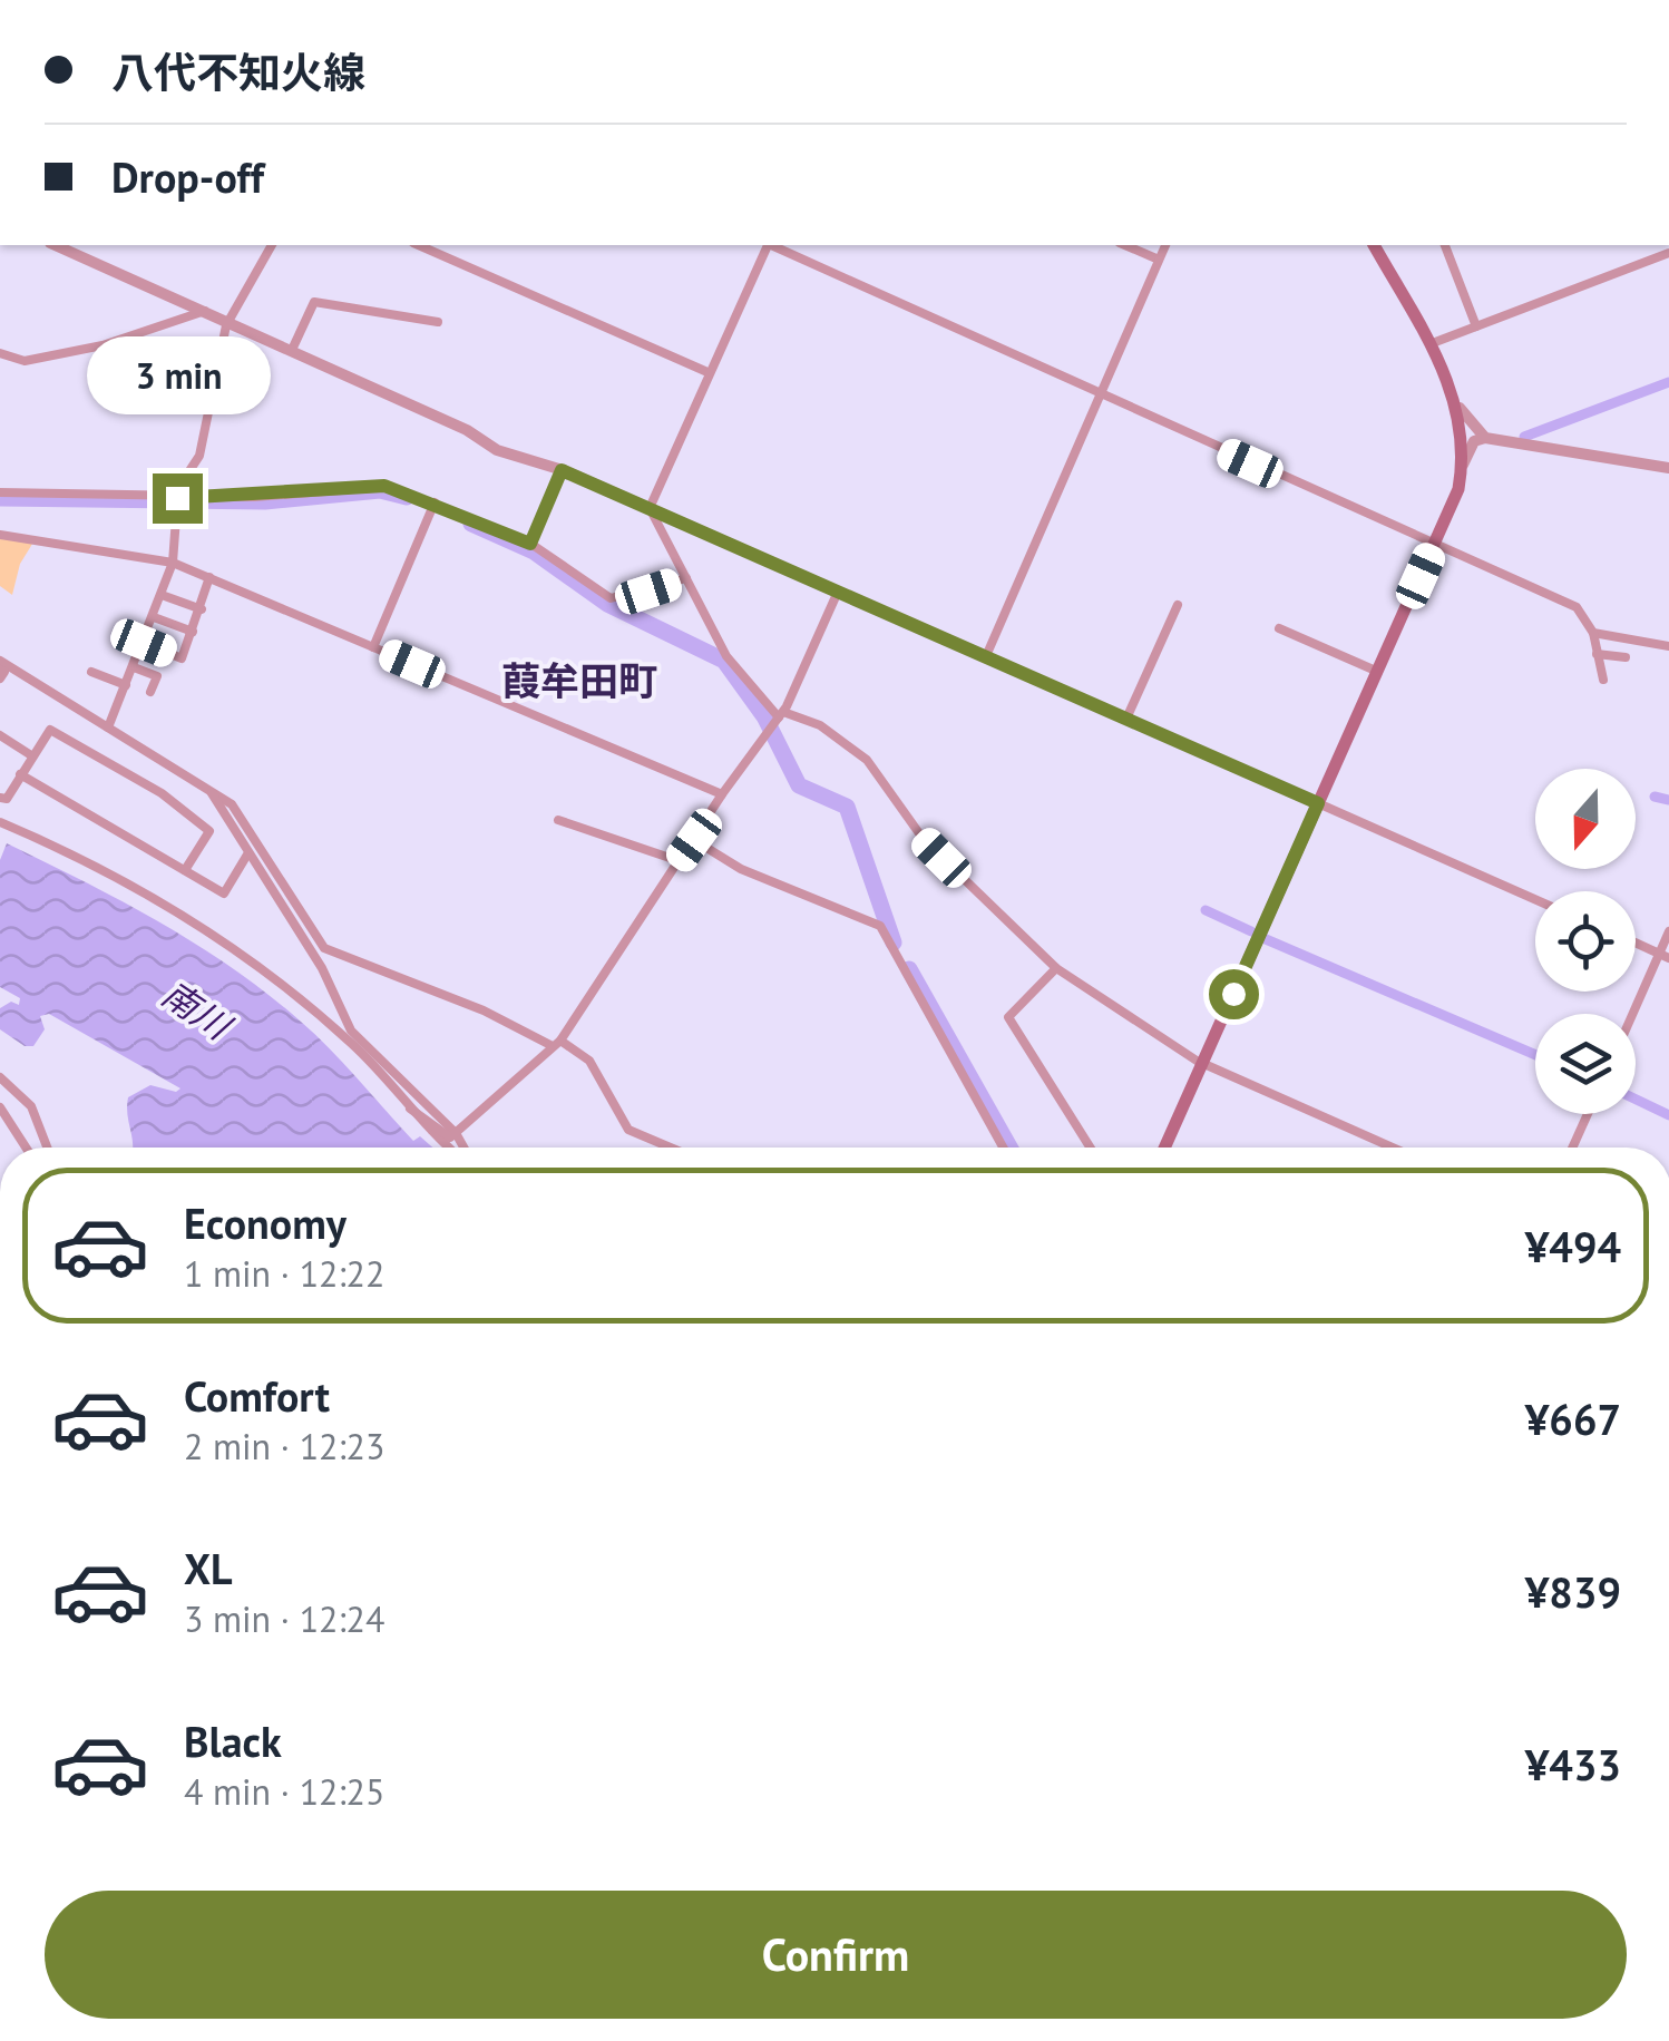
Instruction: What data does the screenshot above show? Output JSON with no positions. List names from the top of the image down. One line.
{"districts":["葭牟田町"],"water":["南川"],"north":"bottom","page":{"banner":["八代不知火線","Drop-off"],"bubble":"3 min","list":[{"name":"Economy","note":"1 min · 12:22","value":"¥494"},{"name":"Comfort","note":"2 min · 12:23","value":"¥667"},{"name":"XL","note":"3 min · 12:24","value":"¥839"},{"name":"Black","note":"4 min · 12:25","value":"¥433"}],"buttons":"Confirm"}}
